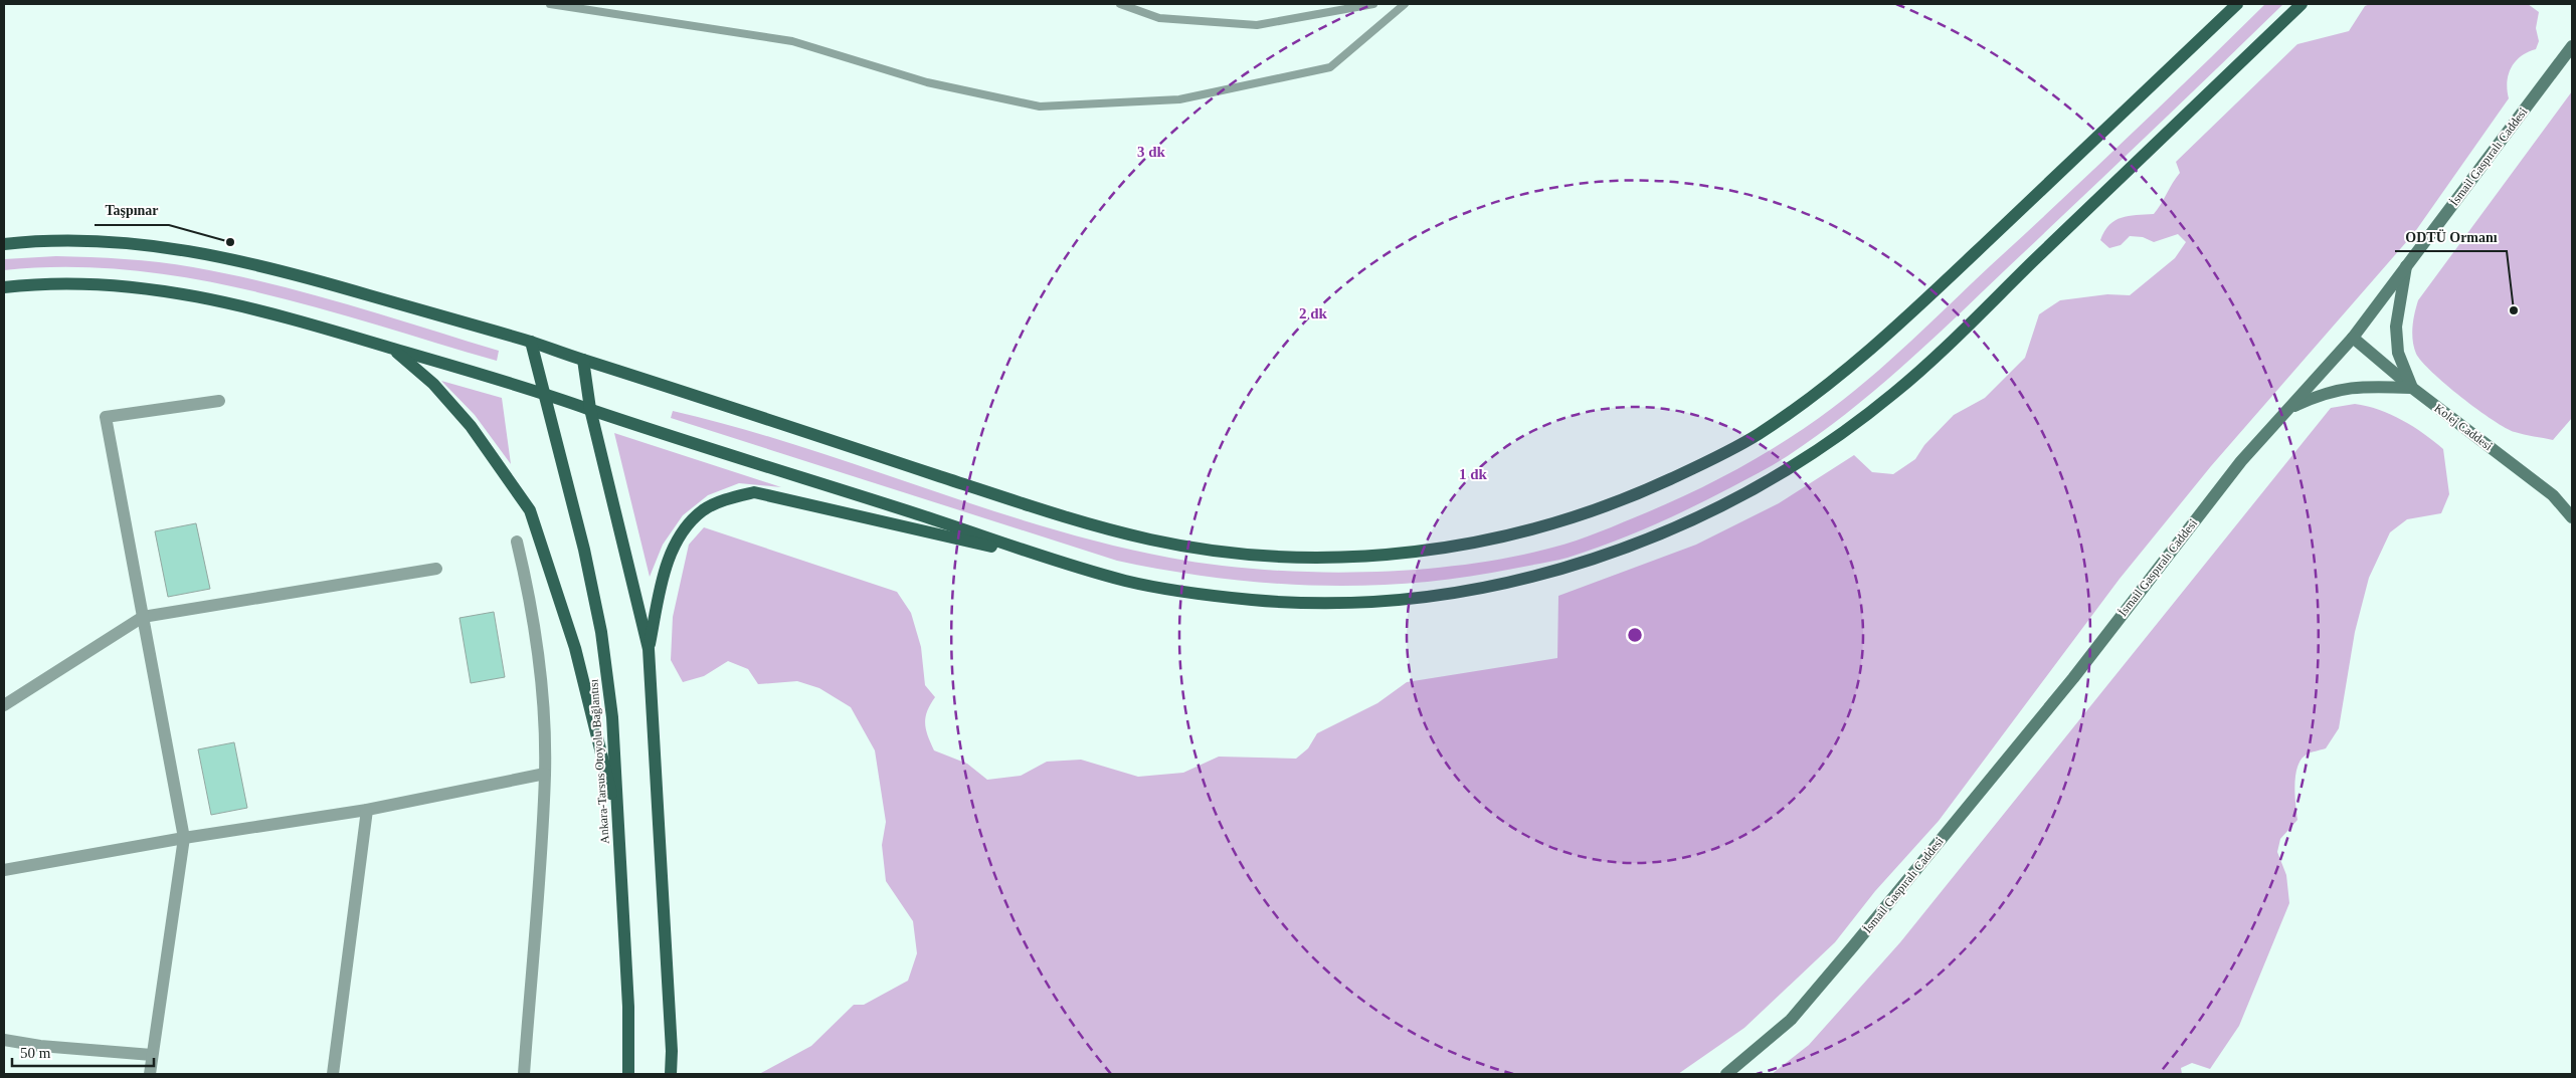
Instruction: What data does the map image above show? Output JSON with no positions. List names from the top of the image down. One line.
{"streets":{"main road":["İsmail Gaspıralı Caddesi","Kolej Caddesi","Ankara-Tarsus Otoyolu Bağlantısı"]},"crossings":[["İsmail Gaspıralı Caddesi","Kolej Caddesi"]],"places":["Taşpınar","ODTÜ Ormanı"],"scale_bar":"50 m","rings":["3 dk","2 dk","1 dk"]}
